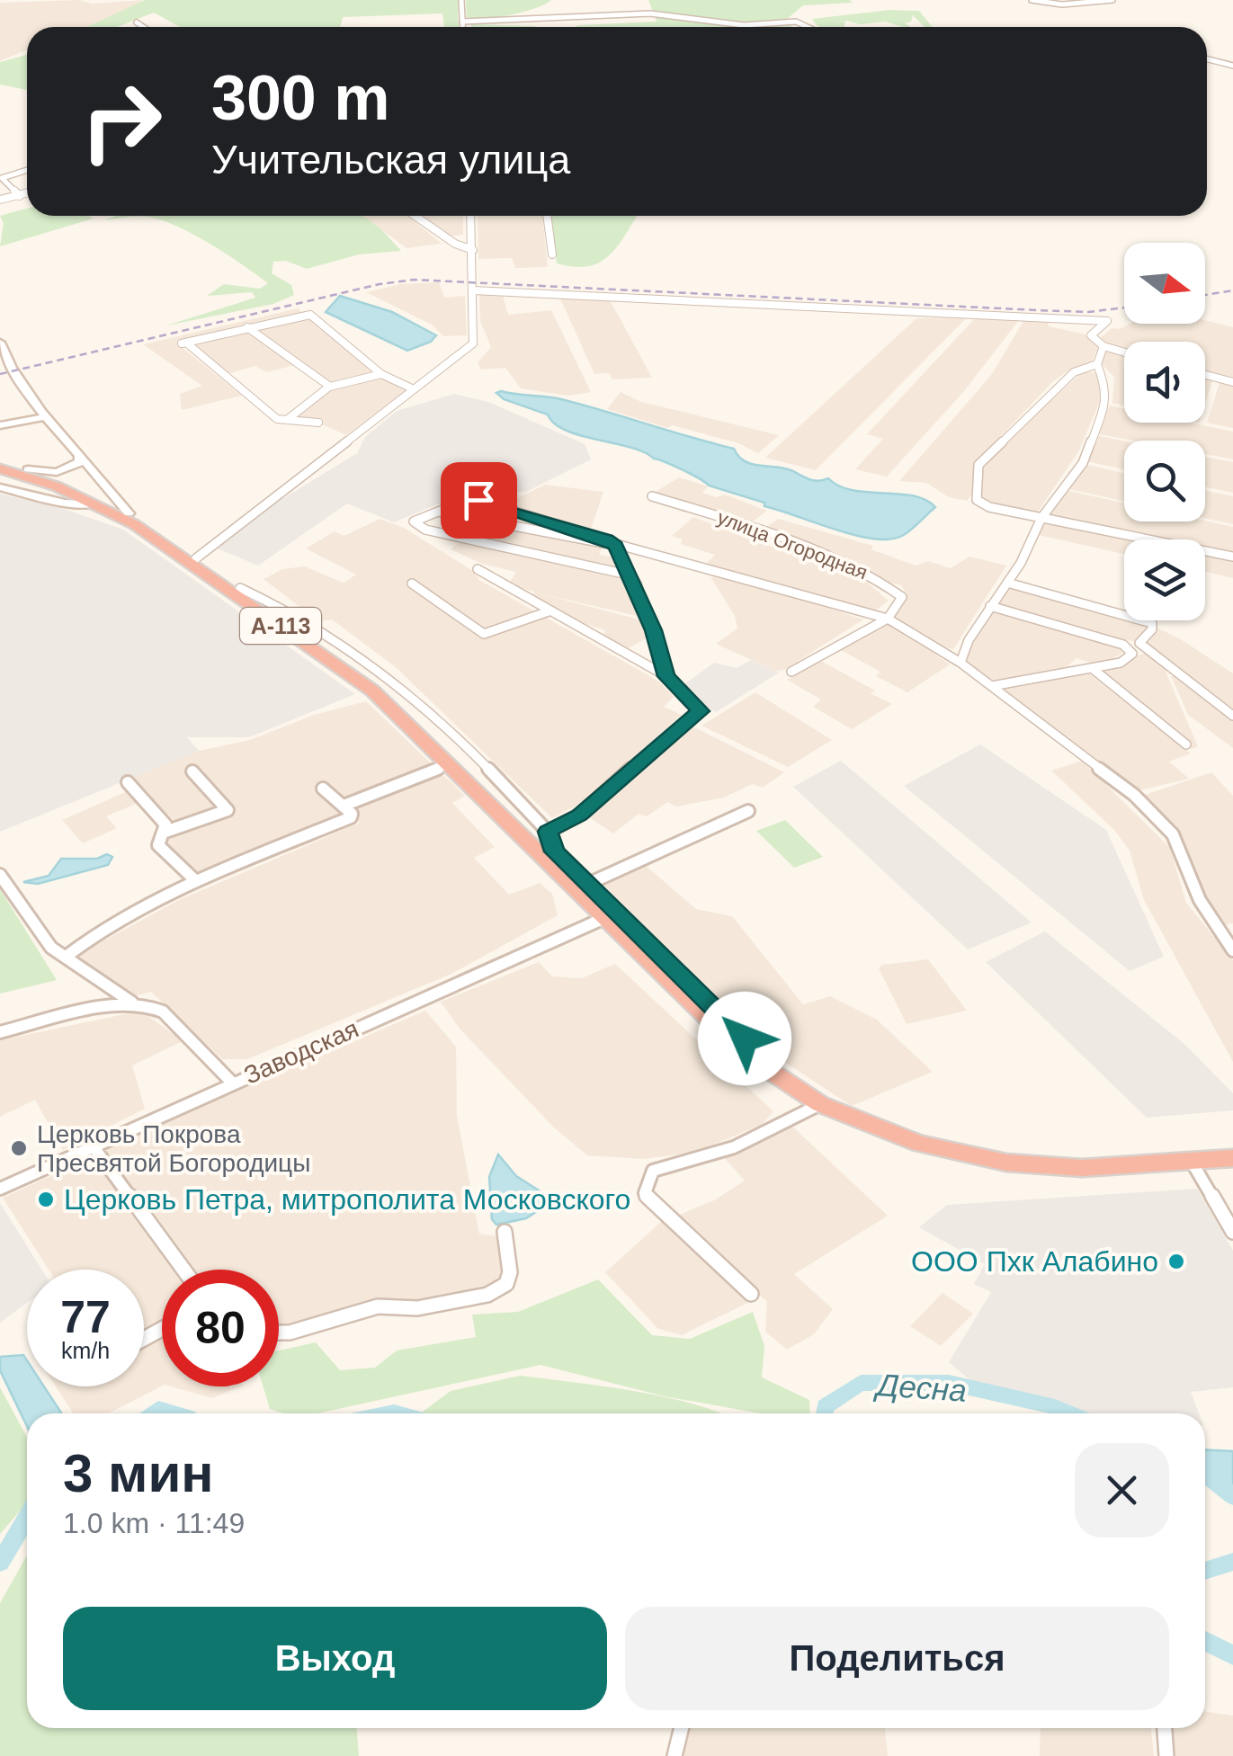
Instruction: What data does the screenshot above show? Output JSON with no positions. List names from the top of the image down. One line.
{"streets":{"highway":["А-113"],"street":["улица Огородная","Заводская"]},"crossings":[["А-113","Заводская"]],"water":["Десна"],"places":["Церковь Покрова Пресвятой Богородицы","Церковь Петра, митрополита Московского","ООО Пхк Алабино"],"north":"right","page":{"turn":["300 m","Учительская улица"],"speed":"77 km/h","limit":"80","heading":["3 мин","1.0 km · 11:49"],"buttons":["Выход","Поделиться"]}}
